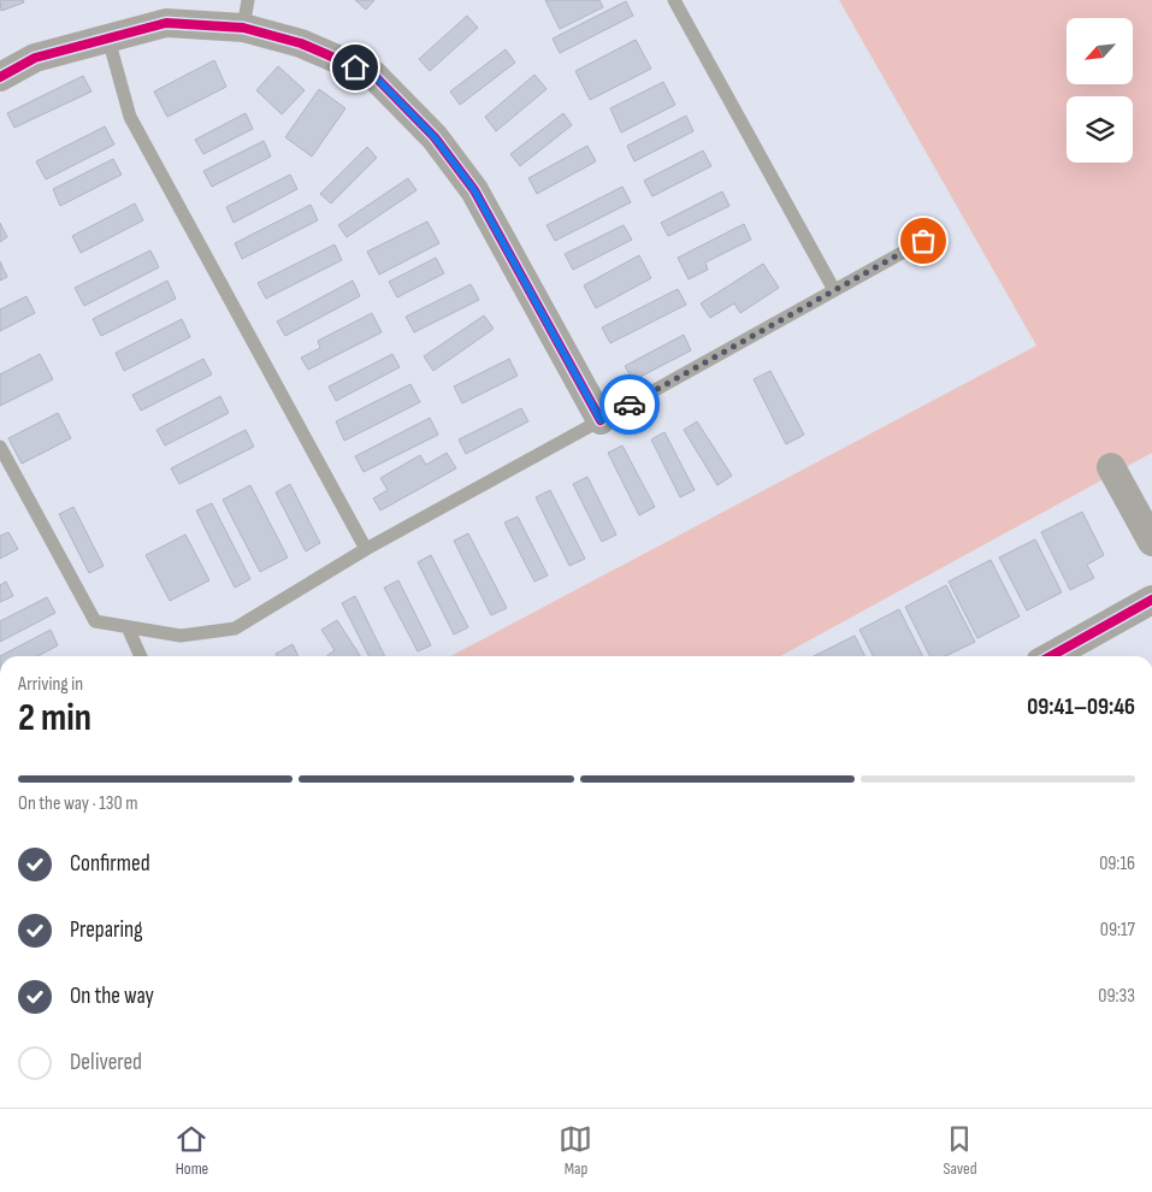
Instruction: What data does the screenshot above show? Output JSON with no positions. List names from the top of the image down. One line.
{"north":"bottom left","page":{"heading":["2 min","Arriving in","09:41–09:46"],"bar":"On the way · 130 m","list":[["Confirmed","09:16"],["Preparing","09:17"],["On the way","09:33"],"Delivered"],"tabs":["Home","Map","Saved"]}}
